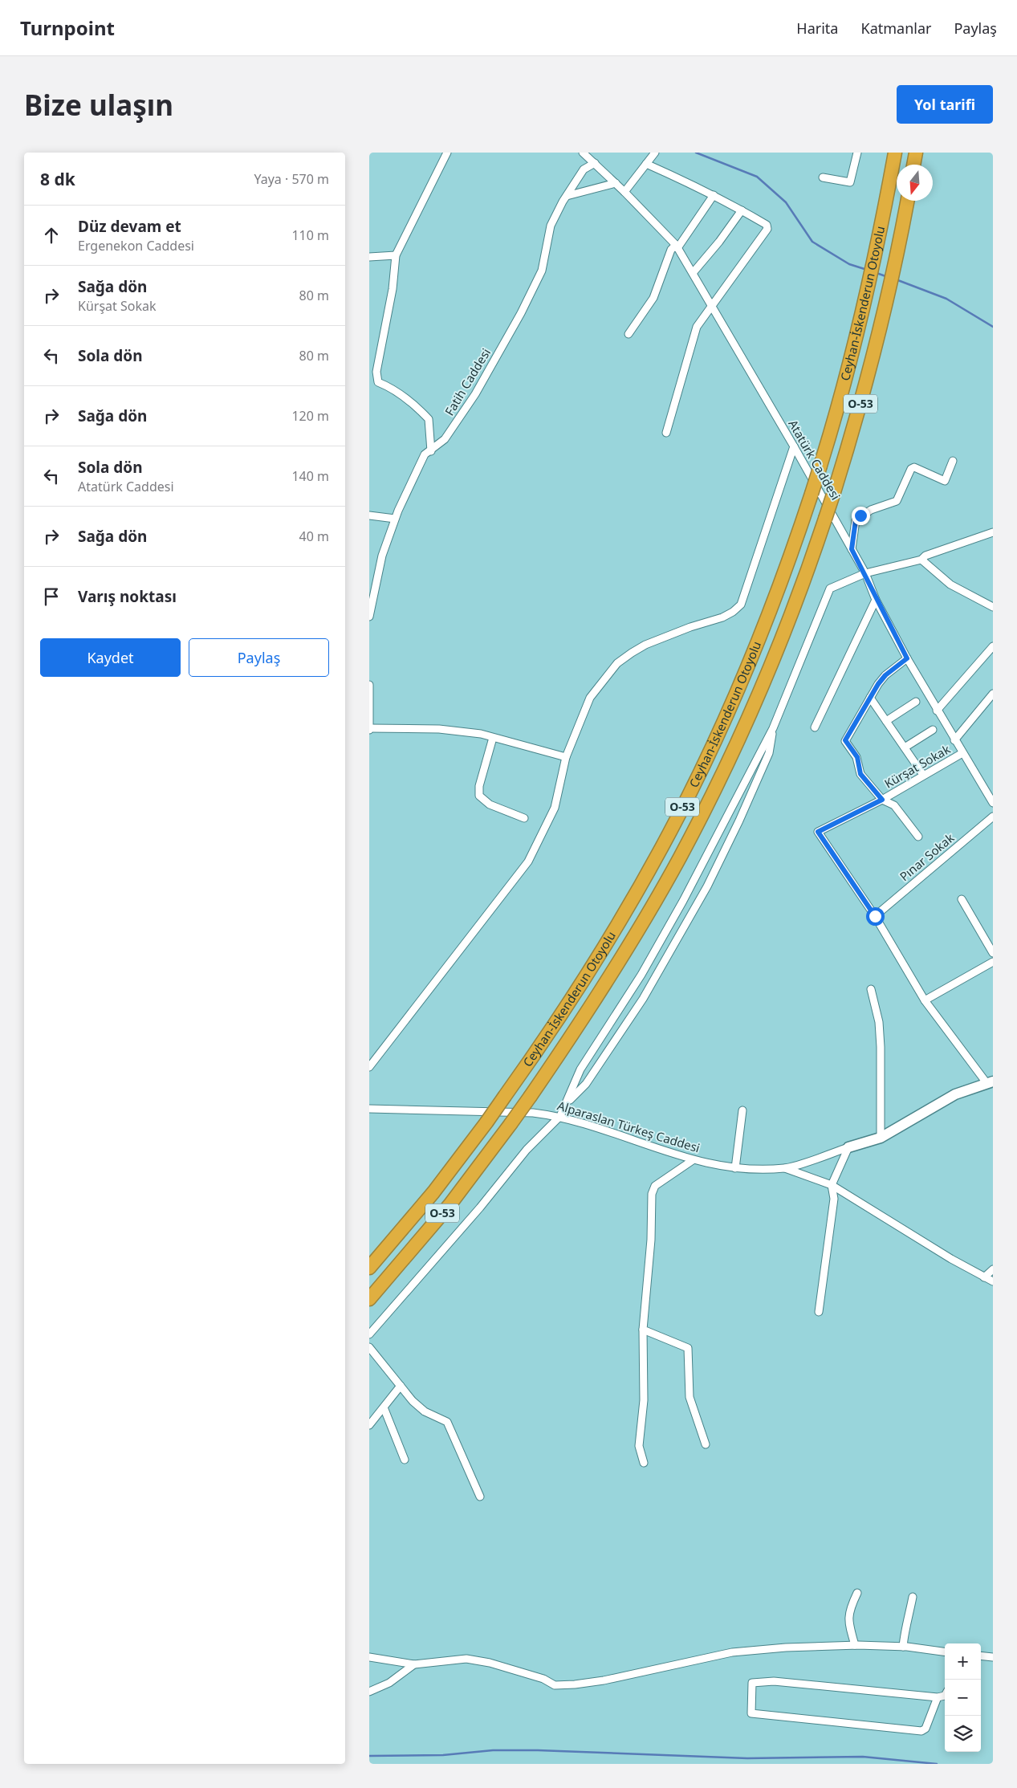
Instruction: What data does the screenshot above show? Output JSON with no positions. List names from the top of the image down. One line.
{"streets":{"highway":["Ceyhan-İskenderun Otoyolu","O-53"],"street":["Fatih Caddesi","Atatürk Caddesi","Kürşat Sokak","Pınar Sokak","Alparaslan Türkeş Caddesi"]},"crossings":[["Fatih Caddesi","Atatürk Caddesi"],["Atatürk Caddesi","Kürşat Sokak"],["Kürşat Sokak","Pınar Sokak"]],"north":"bottom","page":{"header":"Turnpoint","nav":["Harita","Katmanlar","Paylaş"],"buttons":["Yol tarifi",["Kaydet","Paylaş"]],"title":"Bize ulaşın","heading":["8 dk","Yaya · 570 m"],"list":[["Düz devam et","Ergenekon Caddesi","110 m"],["Sağa dön","Kürşat Sokak","80 m"],["Sola dön","80 m"],["Sağa dön","120 m"],["Sola dön","Atatürk Caddesi","140 m"],["Sağa dön","40 m"],"Varış noktası"],"map_buttons":["+","−"]}}
